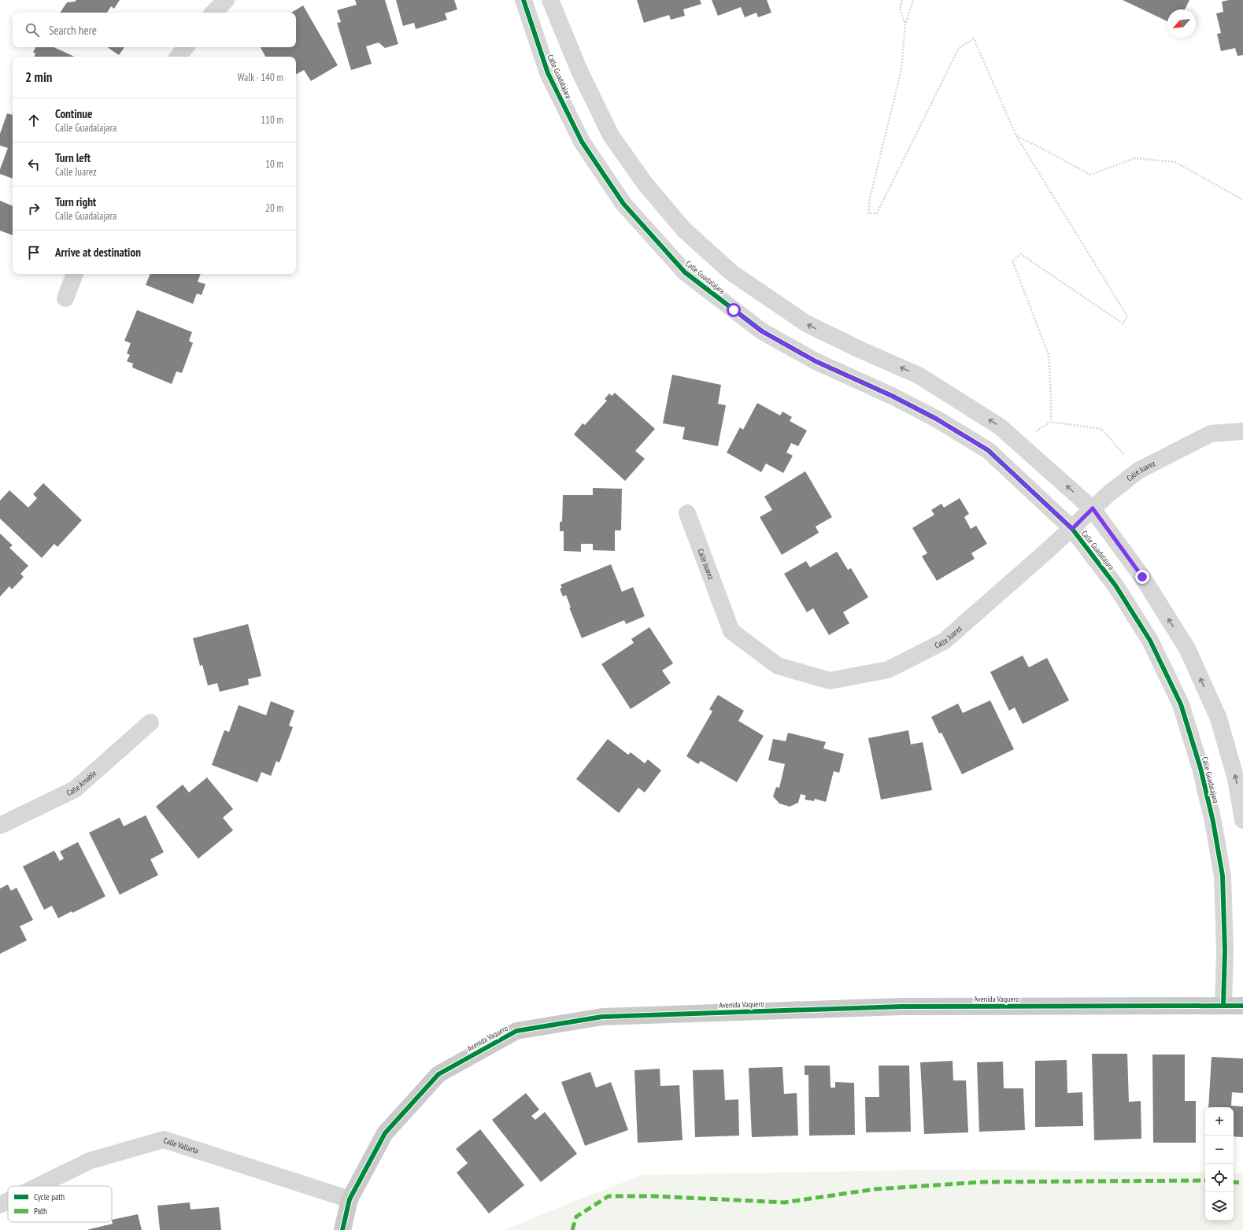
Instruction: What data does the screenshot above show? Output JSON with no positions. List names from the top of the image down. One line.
{"streets":{"main road":["Avenida Vaquero"],"street":["Calle Guadalajara","Calle Juarez","Calle Amable","Calle Vallarta"]},"crossings":[["Calle Guadalajara","Calle Juarez"],["Calle Guadalajara","Avenida Vaquero"],["Avenida Vaquero","Calle Vallarta"]],"legend":["Cycle path","Path"],"north":"bottom left","page":{"search":"Search here","heading":["2 min","Walk · 140 m"],"list":[["Continue","Calle Guadalajara","110 m"],["Turn left","Calle Juarez","10 m"],["Turn right","Calle Guadalajara","20 m"],"Arrive at destination"],"map_buttons":["+","−"]}}
